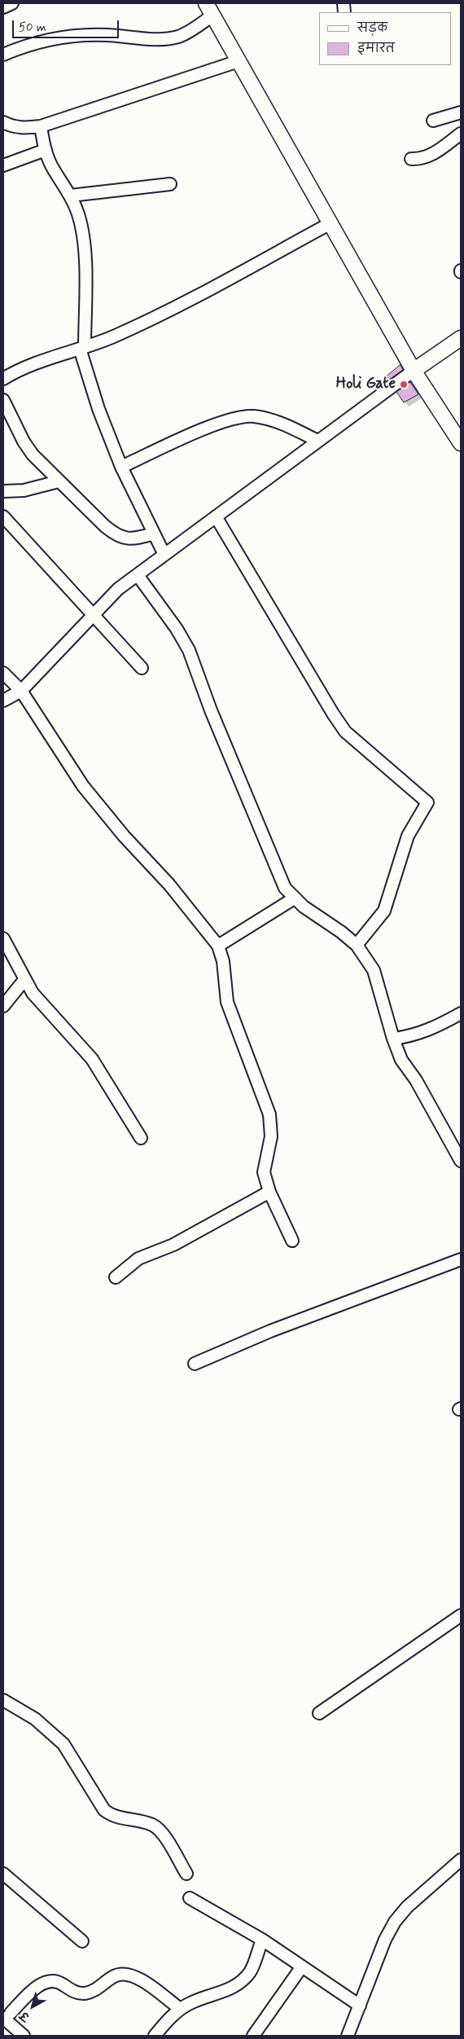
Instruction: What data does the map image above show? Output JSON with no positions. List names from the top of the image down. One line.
{"places":["Holi Gate"],"legend":["सड़क","इमारत"],"scale_bar":"50 m","north":"bottom left"}
